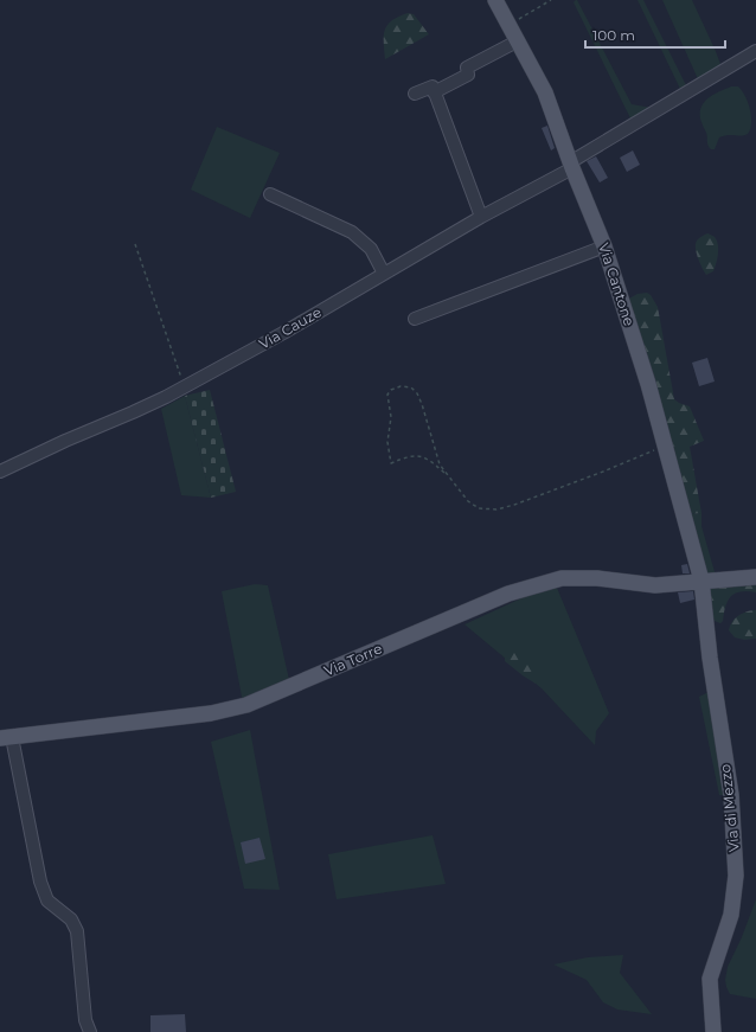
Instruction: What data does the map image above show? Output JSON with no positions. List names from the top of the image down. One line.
{"streets":{"main road":["Via Cantone","Via Torre","Via di Mezzo"],"street":["Via Cauze"]},"crossings":[["Via Cantone","Via Cauze"],["Via Cantone","Via Torre"],["Via Cantone","Via di Mezzo"],["Via Torre","Via di Mezzo"]],"scale_bar":"100 m"}
